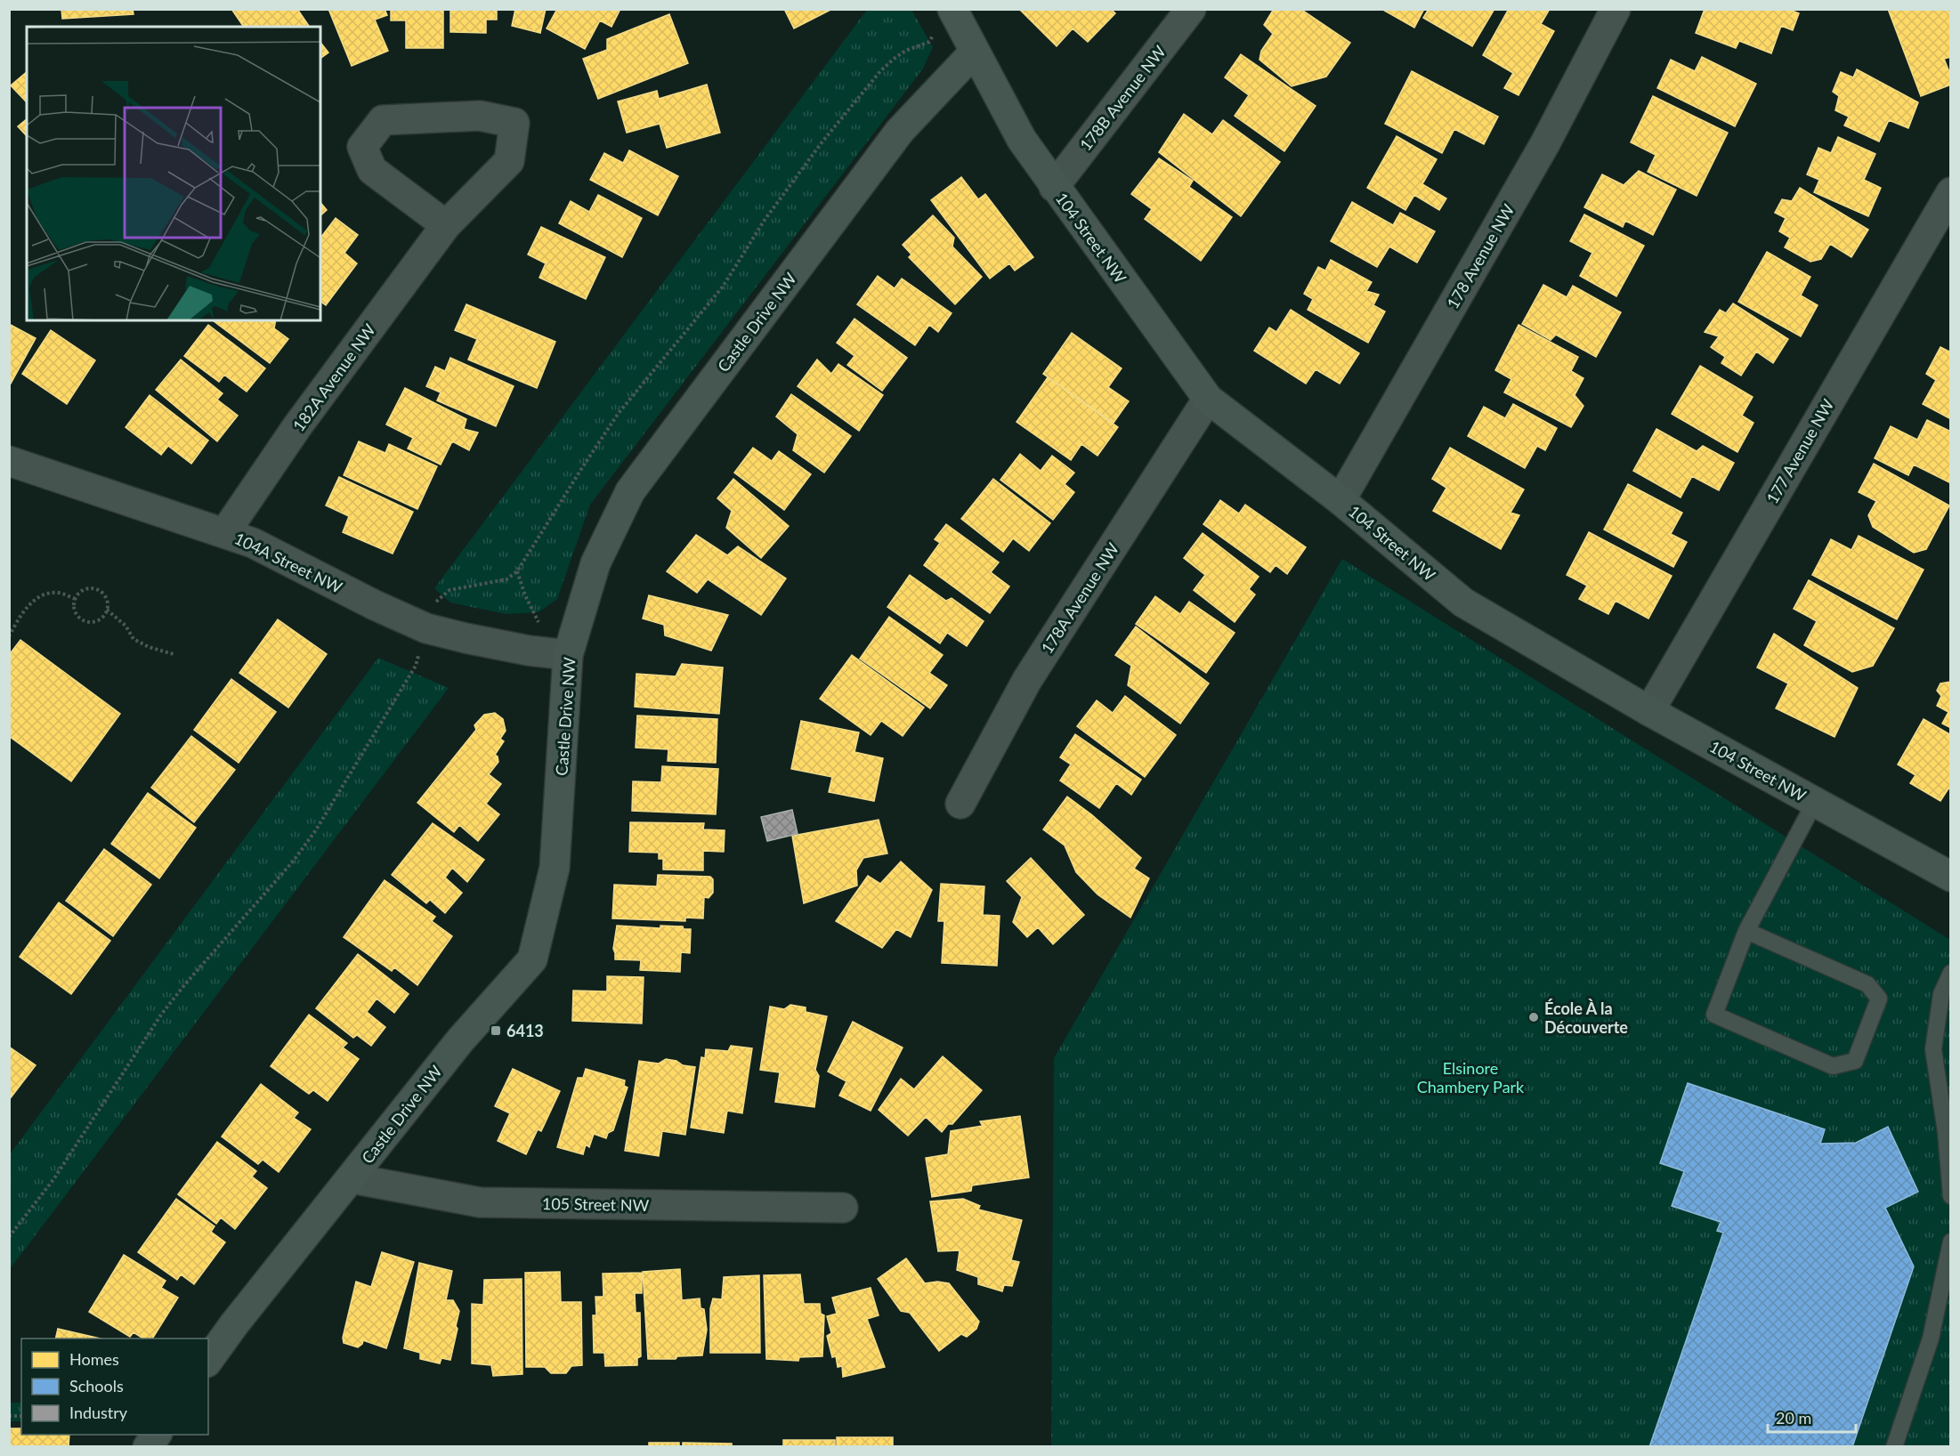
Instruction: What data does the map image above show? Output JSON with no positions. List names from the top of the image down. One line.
{"streets":{"street":["178B Avenue NW","104 Street NW","178 Avenue NW","Castle Drive NW","182A Avenue NW","177 Avenue NW","104A Street NW","178A Avenue NW","105 Street NW"]},"crossings":[["178B Avenue NW","104 Street NW"],["104 Street NW","178 Avenue NW"],["104 Street NW","Castle Drive NW"],["104 Street NW","177 Avenue NW"],["104 Street NW","178A Avenue NW"],["Castle Drive NW","104A Street NW"],["Castle Drive NW","105 Street NW"],["182A Avenue NW","104A Street NW"]],"parks":["Elsinore Chambery Park"],"places":{"other":["École À la Découverte"],"transit":["6413"]},"legend":["Homes","Schools","Industry"],"scale_bar":"20 m"}
